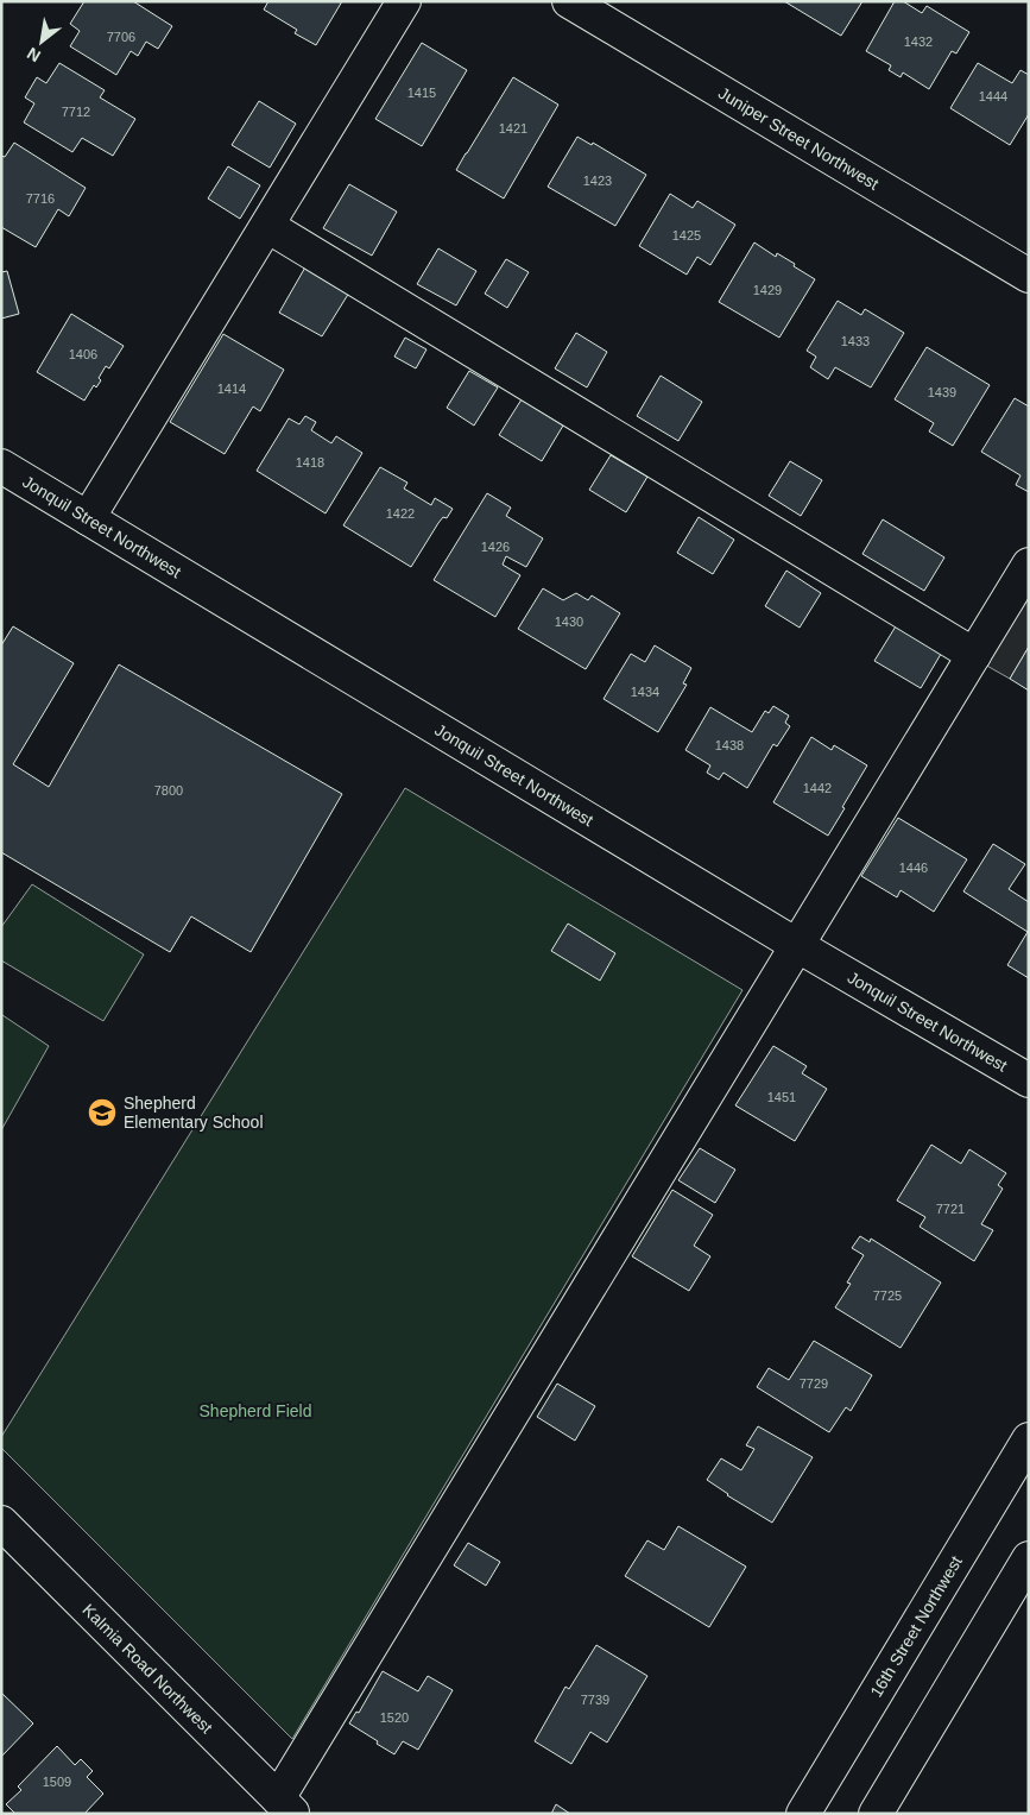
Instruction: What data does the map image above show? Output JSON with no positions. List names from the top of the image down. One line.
{"streets":{"street":["Juniper Street Northwest","Jonquil Street Northwest","16th Street Northwest","Kalmia Road Northwest"]},"parks":["Shepherd Field"],"places":{"school or university":["Shepherd Elementary School"]},"house_numbers":["7706","1432","1415","1444","7712","1421","1423","7716","1425","1429","1433","1406","1414","1439","1418","1422","1426","1430","1434","1438","1442","7800","1446","1451","7721","7725","7729","7739","1520","1509"],"north":"bottom left"}
